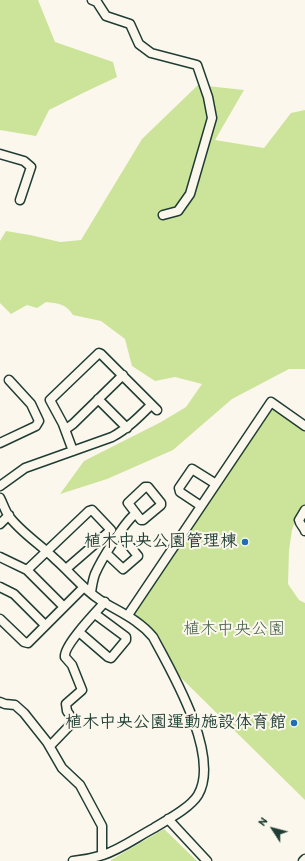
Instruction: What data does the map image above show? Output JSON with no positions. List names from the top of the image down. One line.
{"parks":["植木中央公園"],"places":["植木中央公園管理棟","植木中央公園運動施設体育館"],"north":"top left"}
